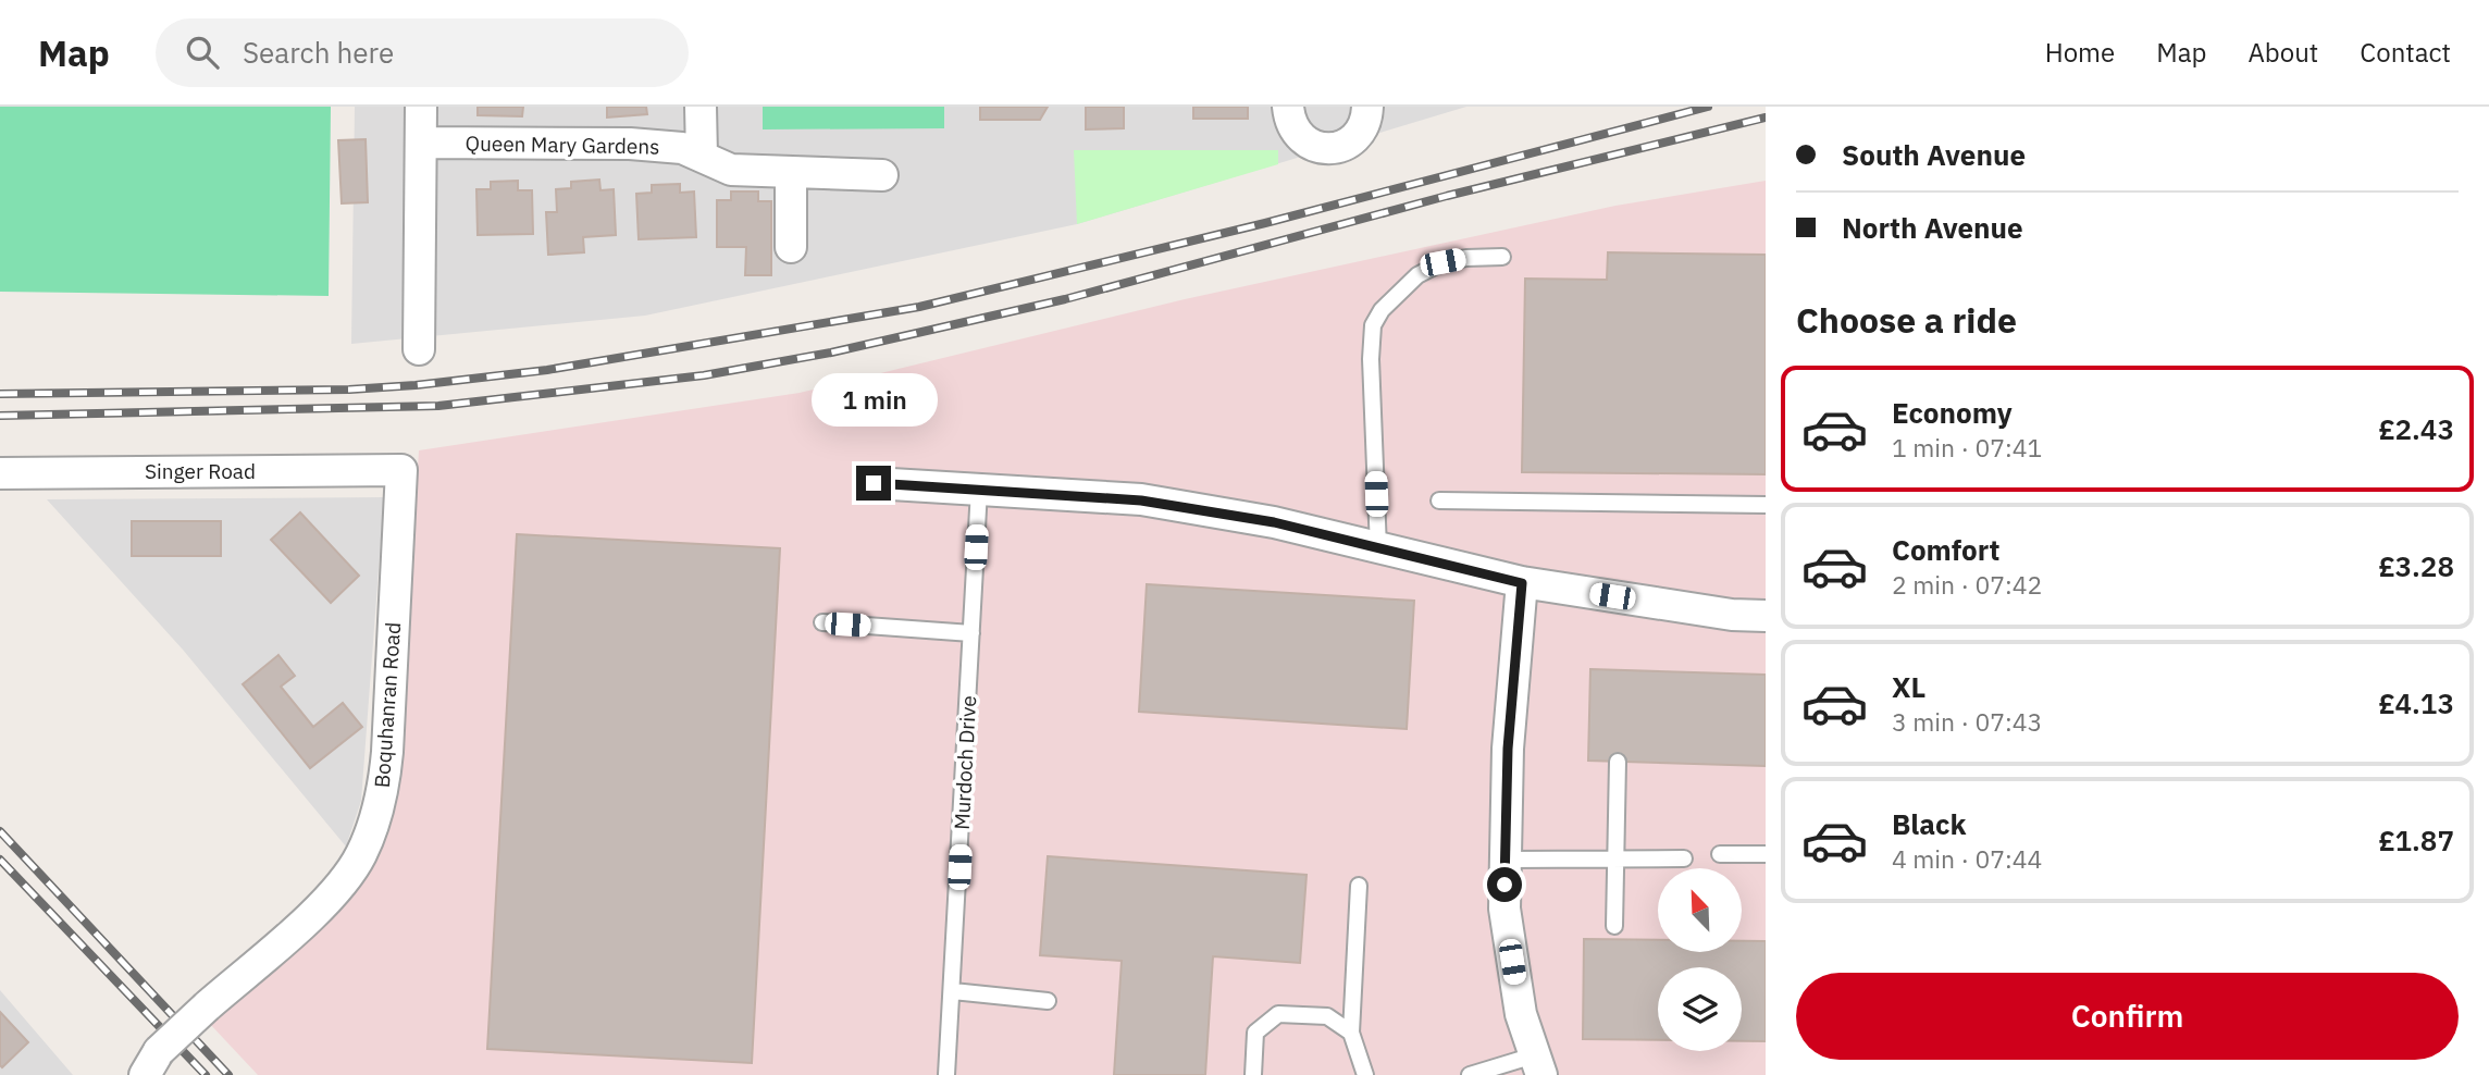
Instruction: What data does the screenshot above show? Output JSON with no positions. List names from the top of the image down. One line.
{"streets":{"street":["Queen Mary Gardens","Singer Road","Boquhanran Road"],"lane":["Murdoch Drive"]},"crossings":[["Singer Road","Boquhanran Road"]],"north":"top left","page":{"header":"Map","search":"Search here","nav":["Home","Map","About","Contact"],"banner":["South Avenue","North Avenue"],"heading":"Choose a ride","list":[{"name":"Economy","note":"1 min · 07:41","value":"£2.43"},{"name":"Comfort","note":"2 min · 07:42","value":"£3.28"},{"name":"XL","note":"3 min · 07:43","value":"£4.13"},{"name":"Black","note":"4 min · 07:44","value":"£1.87"}],"bubble":"1 min","buttons":"Confirm"}}
